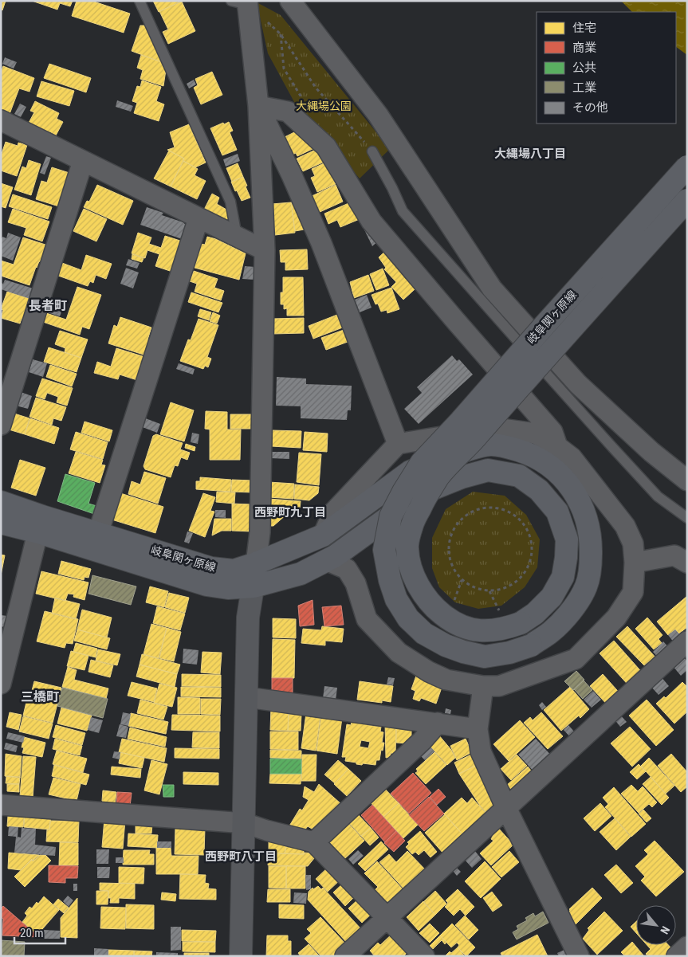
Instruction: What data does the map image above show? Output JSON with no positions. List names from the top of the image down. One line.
{"streets":{"main road":["岐阜関ヶ原線"]},"districts":["大縄場八丁目","長者町","西野町九丁目","三橋町","西野町八丁目"],"parks":["大縄場公園"],"legend":["住宅","商業","公共","工業","その他"],"scale_bar":"20 m","north":"bottom right"}
